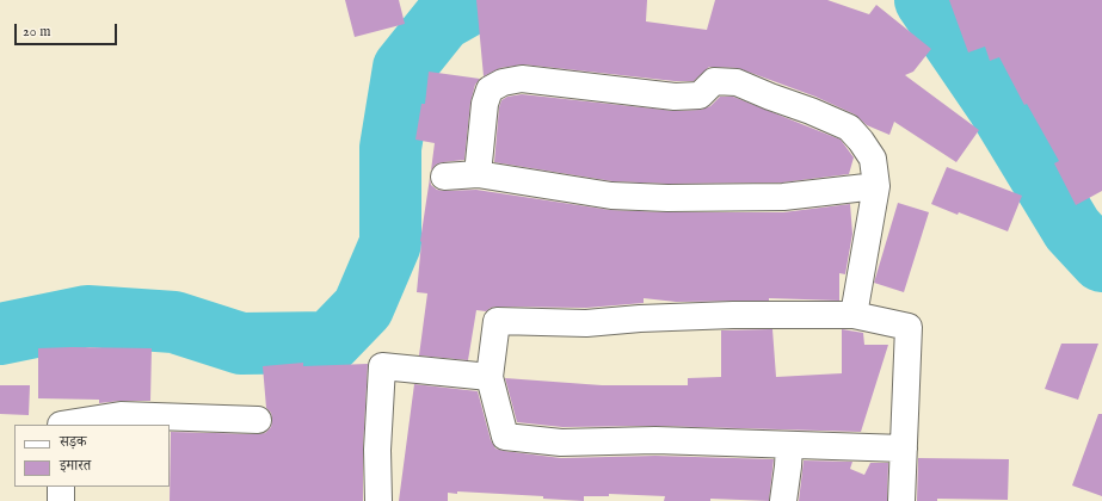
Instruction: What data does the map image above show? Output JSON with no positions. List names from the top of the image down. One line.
{"legend":["सड़क","इमारत"],"scale_bar":"20 m"}
